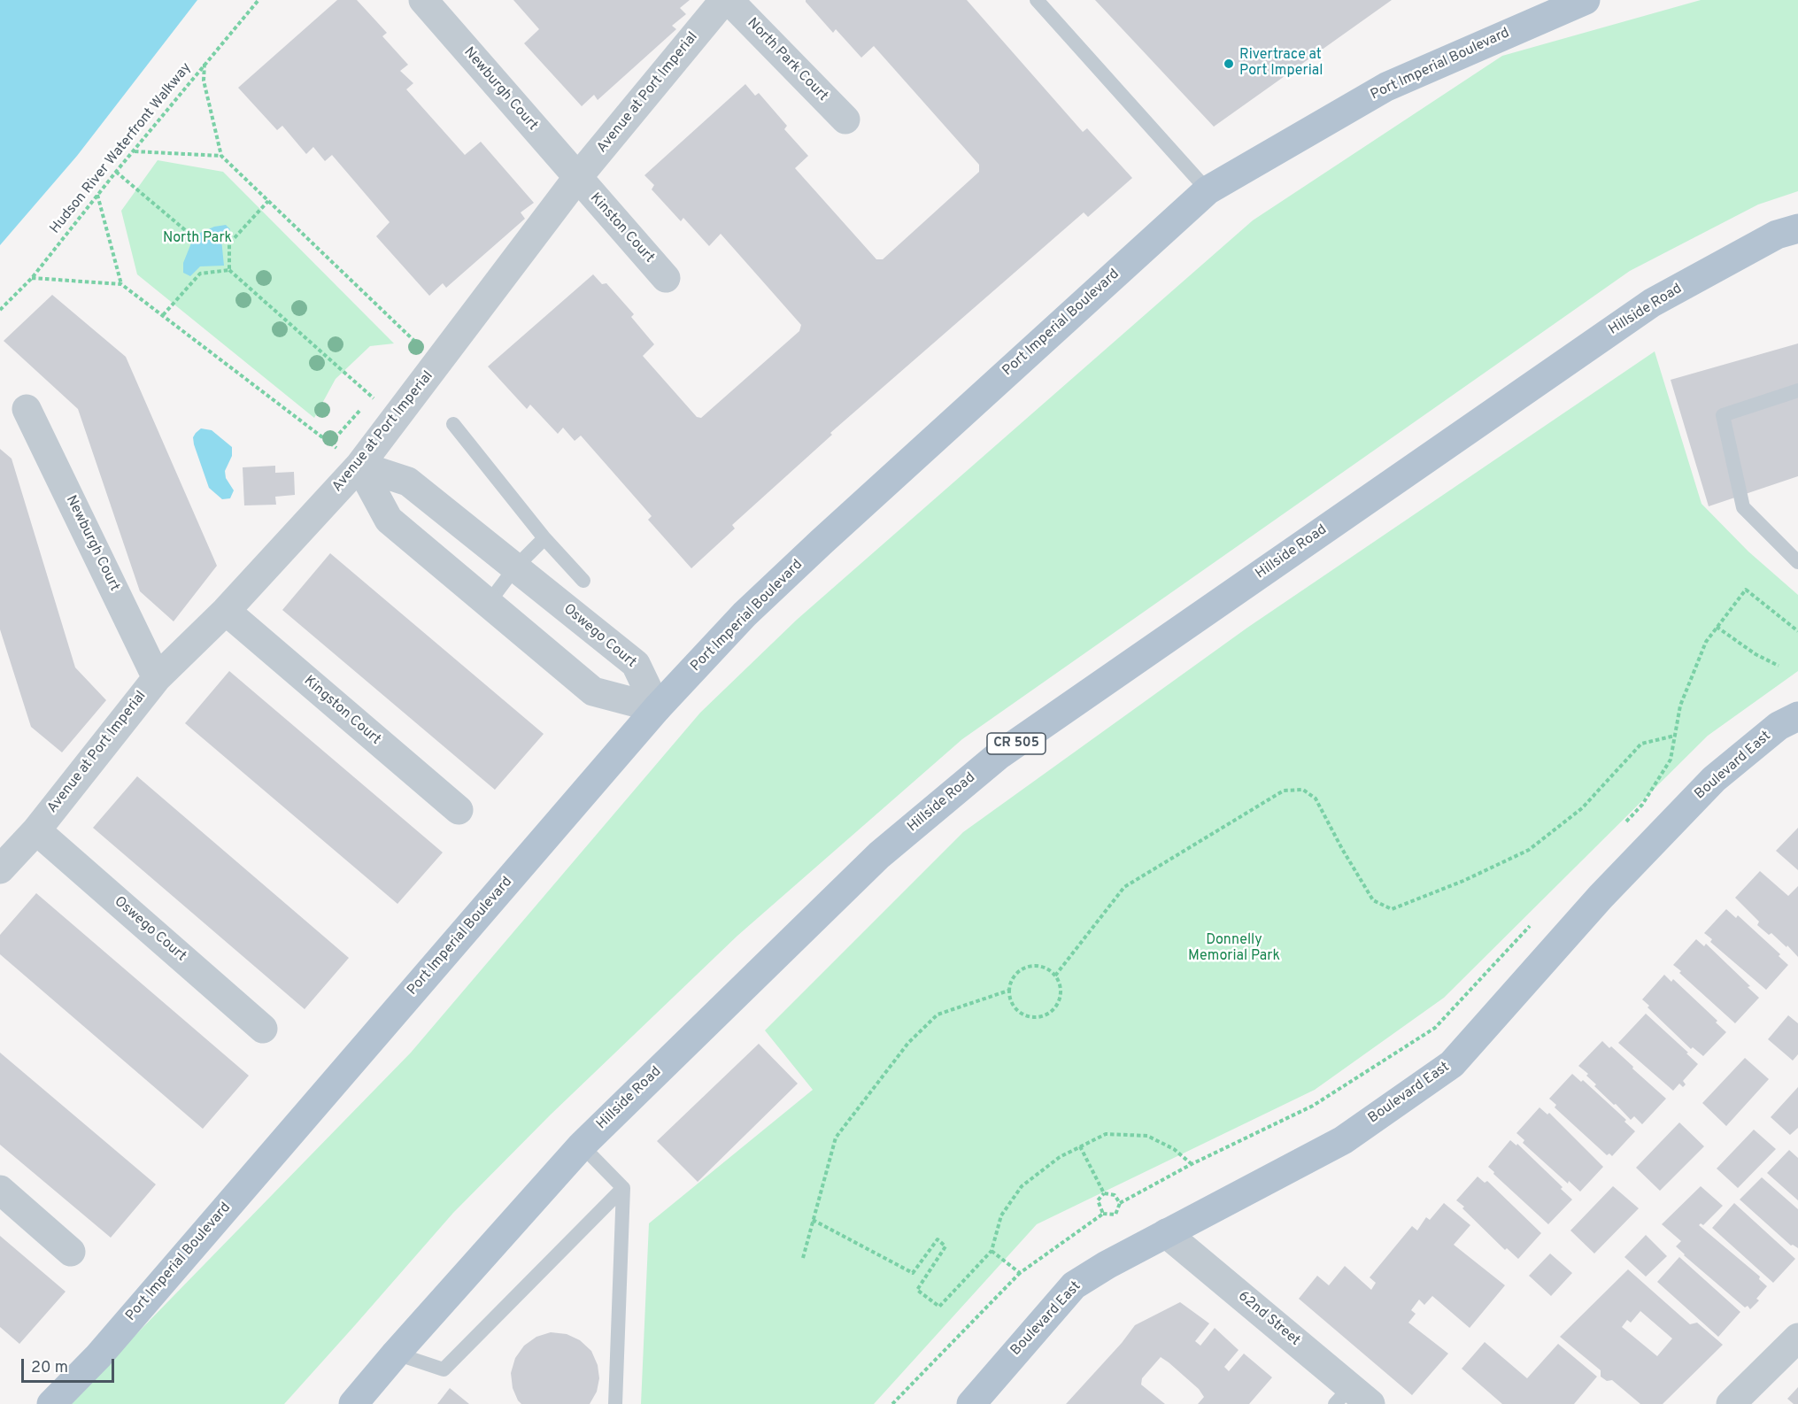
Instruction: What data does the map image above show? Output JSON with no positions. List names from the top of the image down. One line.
{"streets":{"main road":["Port Imperial Boulevard","Hillside Road","CR 505","Boulevard East"],"street":["North Park Court","Newburgh Court","Avenue at Port Imperial","Kinston Court","Oswego Court","Kingston Court","62nd Street"],"path":["Hudson River Waterfront Walkway"]},"crossings":[["North Park Court","Avenue at Port Imperial"],["Port Imperial Boulevard","Oswego Court"],["Newburgh Court","Avenue at Port Imperial"],["Newburgh Court","Kinston Court"],["Avenue at Port Imperial","Kinston Court"],["Avenue at Port Imperial","Oswego Court"],["Avenue at Port Imperial","Kingston Court"],["Boulevard East","62nd Street"]],"parks":["North Park","Donnelly Memorial Park"],"places":["Rivertrace at Port Imperial"],"scale_bar":"20 m"}
